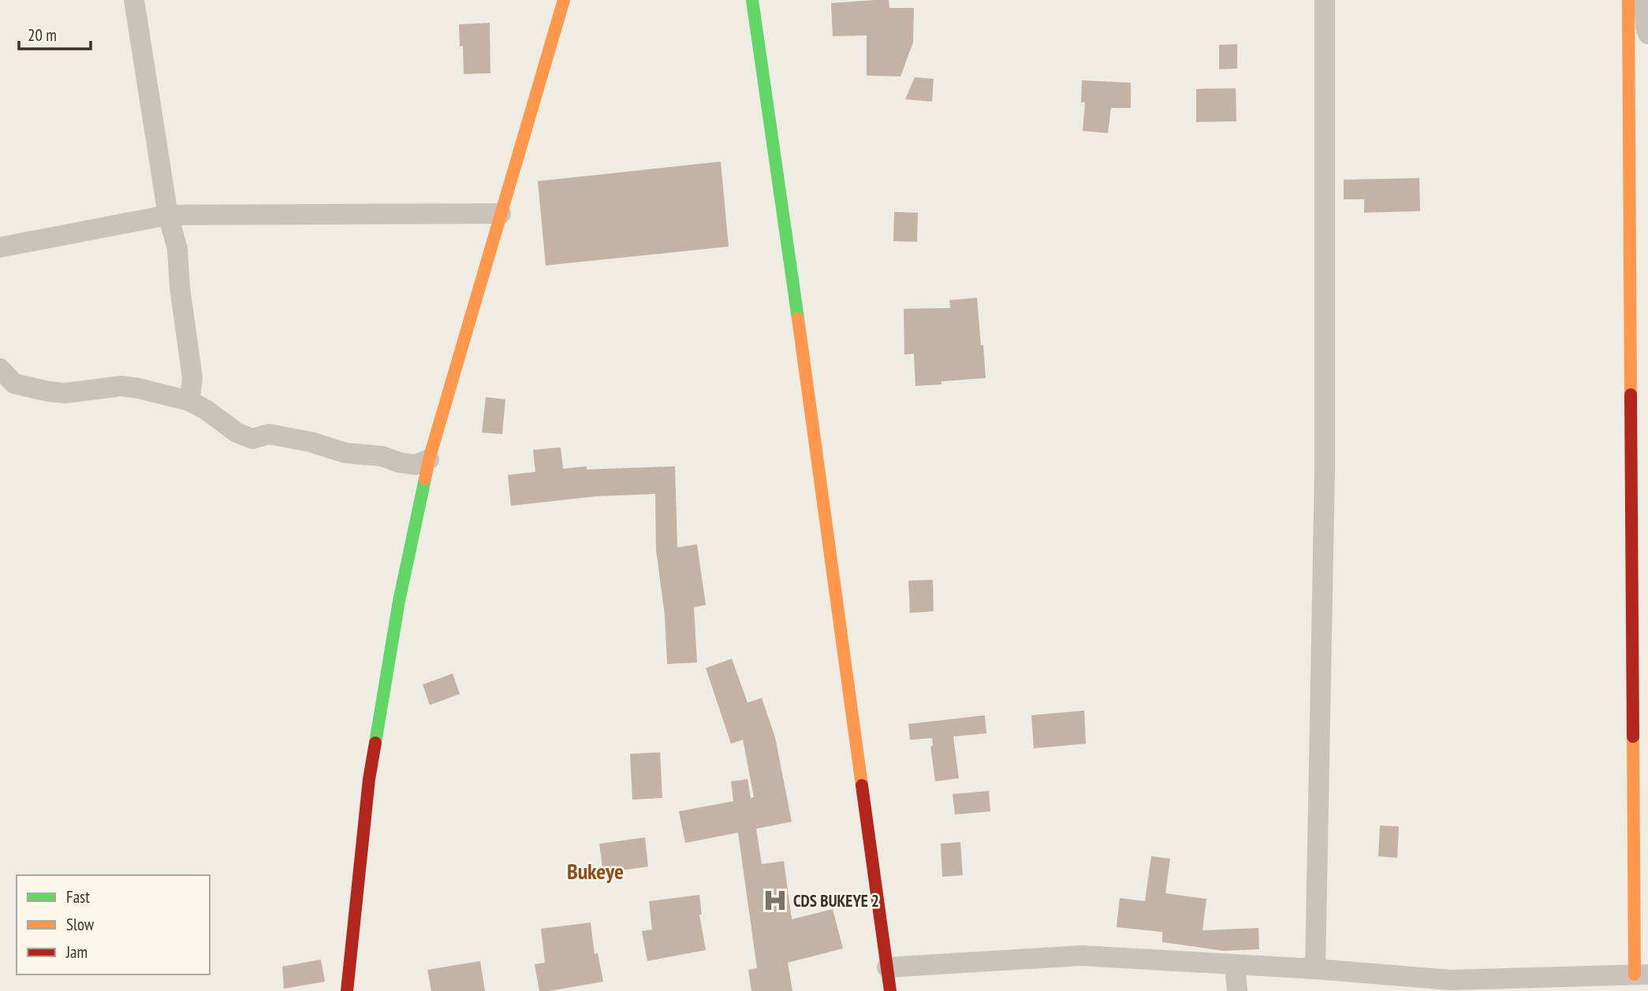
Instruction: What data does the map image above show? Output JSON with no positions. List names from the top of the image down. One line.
{"districts":["Bukeye"],"places":{"hospital":["CDS BUKEYE 2"]},"legend":["Fast","Slow","Jam"],"scale_bar":"20 m"}
